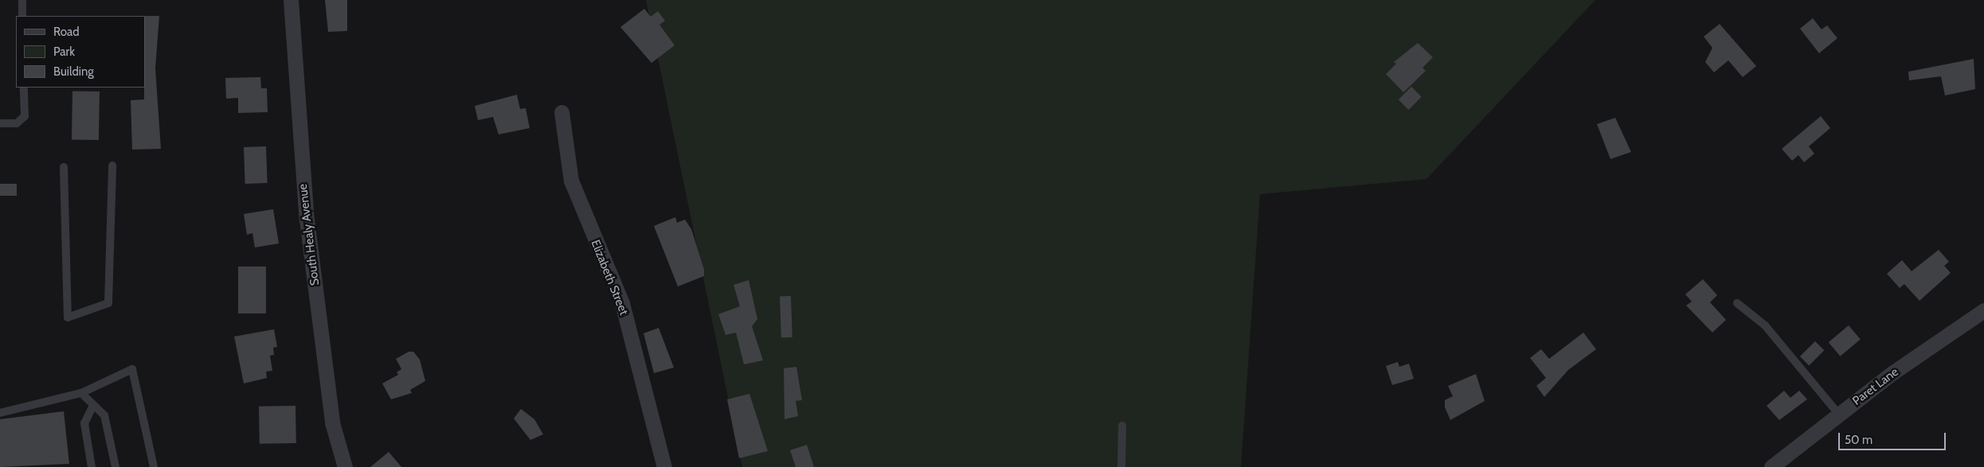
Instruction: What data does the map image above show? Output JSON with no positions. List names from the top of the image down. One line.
{"streets":{"street":["South Healy Avenue","Elizabeth Street","Paret Lane"]},"legend":["Road","Park","Building"],"scale_bar":"50 m"}
